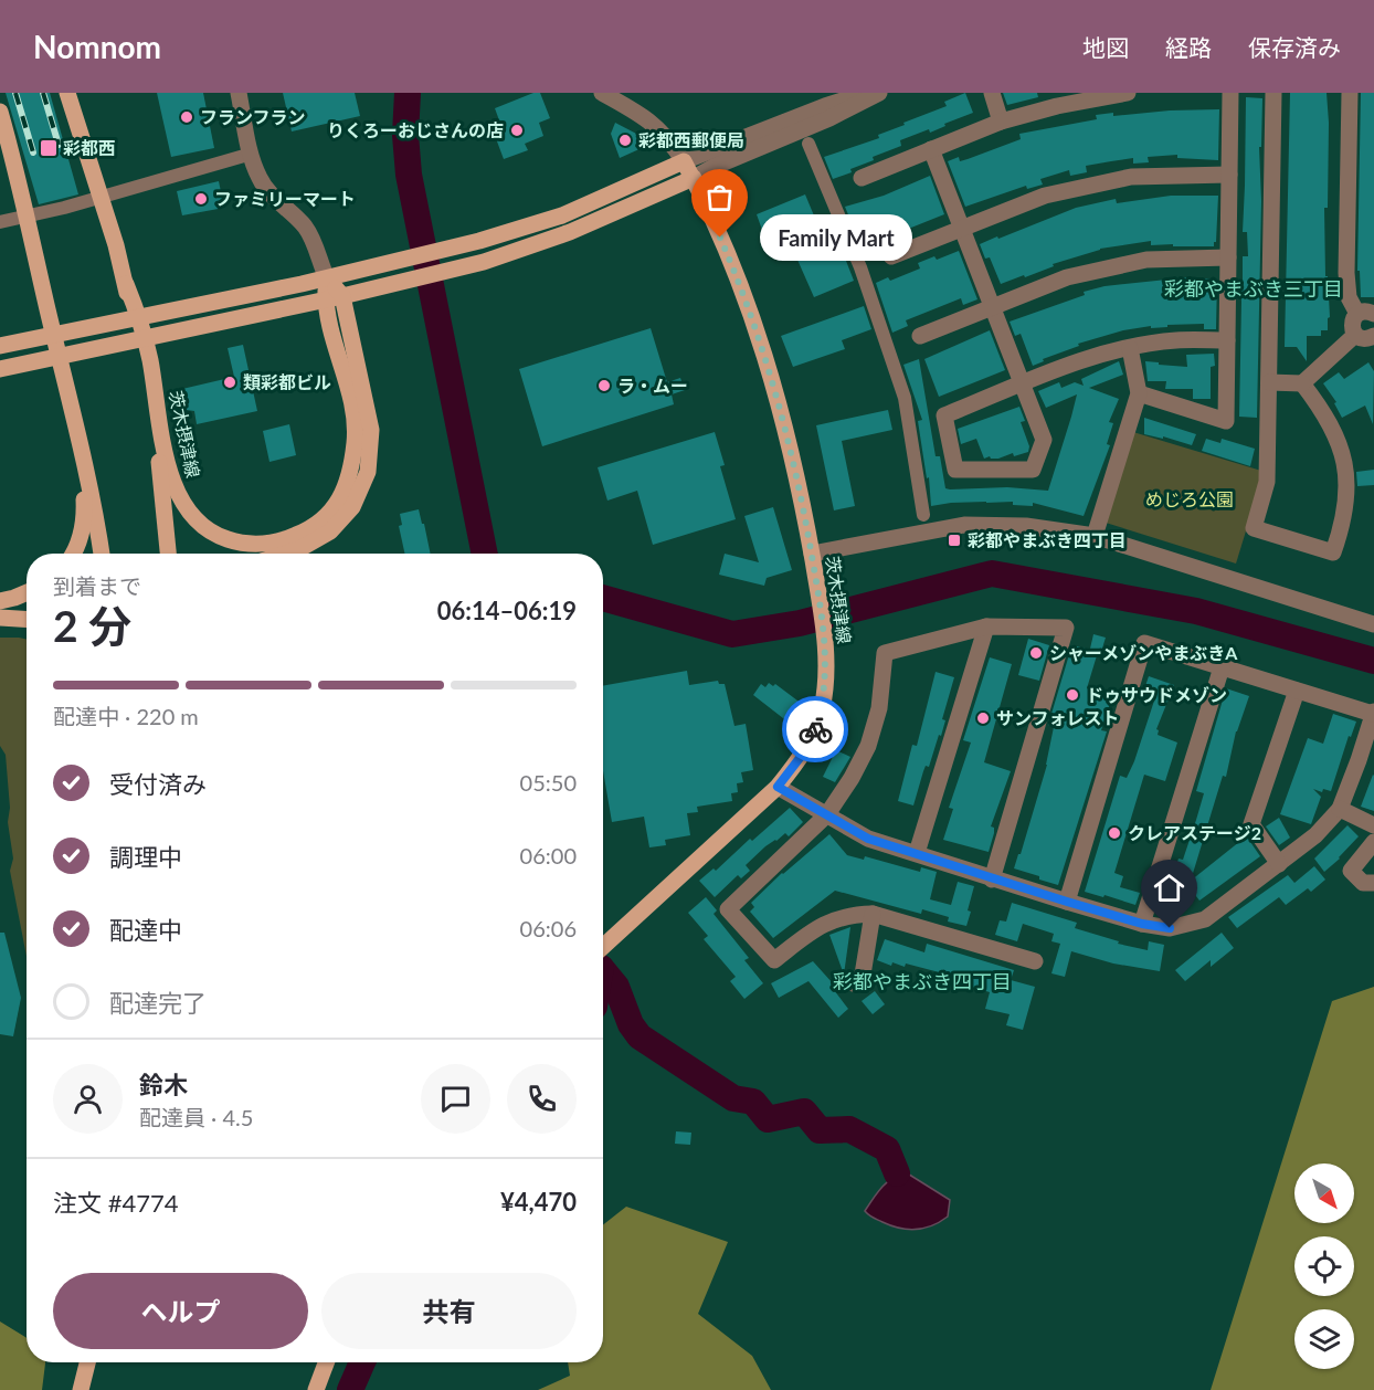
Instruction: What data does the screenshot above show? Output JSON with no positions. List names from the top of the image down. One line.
{"streets":{"main road":["茨木摂津線"]},"districts":["彩都やまぶき三丁目","彩都やまぶき四丁目"],"parks":["めじろ公園"],"places":{"other":["フランフラン","りくろーおじさんの店","彩都西郵便局","ファミリーマート","Family Mart","類彩都ビル","ラ・ムー","シャーメゾンやまぶきA","ドゥサウドメゾン","サンフォレスト","クレアステージ2"],"transit":["彩都西","彩都やまぶき四丁目"]},"north":"bottom right","page":{"header":"Nomnom","nav":["地図","経路","保存済み"],"bubble":"Family Mart","heading":["2 分","到着まで","06:14–06:19"],"panel":["鈴木","配達員 · 4.5","注文 #4774","¥4,470"],"bar":"配達中 · 220 m","list":[["受付済み","05:50"],["調理中","06:00"],["配達中","06:06"],"配達完了"],"buttons":["ヘルプ","共有"]}}
